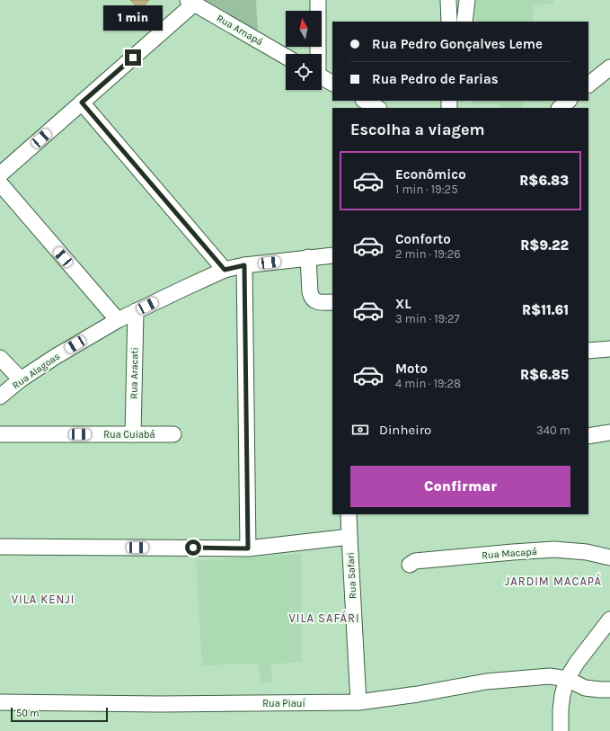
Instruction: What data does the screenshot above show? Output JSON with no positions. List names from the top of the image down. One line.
{"streets":{"street":["Rua Amapá","Rua Alagoas","Rua Aracati","Rua Cuiabá","Rua Macapá","Rua Safari","Rua Piauí"]},"crossings":[["Rua Alagoas","Rua Aracati"],["Rua Aracati","Rua Cuiabá"],["Rua Safari","Rua Piauí"]],"districts":["JARDIM MACAPÁ","VILA KENJI","VILA SAFÁRI"],"scale_bar":"50 m","north":"top","page":{"bubble":"1 min","banner":["Rua Pedro Gonçalves Leme","Rua Pedro de Farias"],"heading":"Escolha a viagem","list":[{"name":"Econômico","note":"1 min · 19:25","value":"R$6.83"},{"name":"Conforto","note":"2 min · 19:26","value":"R$9.22"},{"name":"XL","note":"3 min · 19:27","value":"R$11.61"},{"name":"Moto","note":"4 min · 19:28","value":"R$6.85"}],"pay":["Dinheiro","340 m"],"buttons":"Confirmar","scale":"50 m"}}
